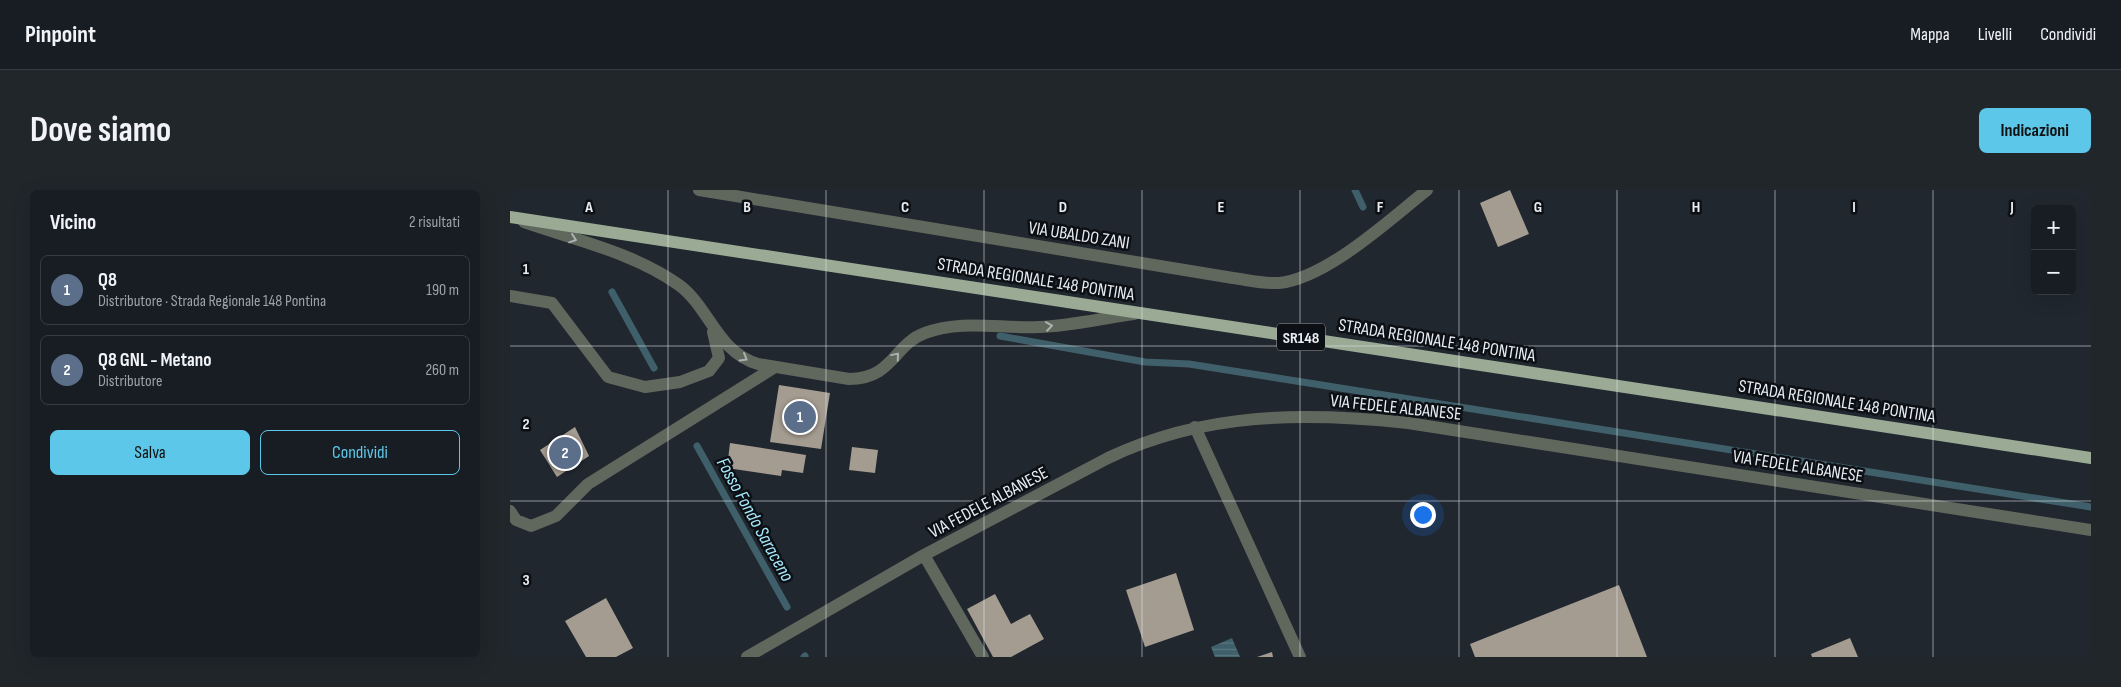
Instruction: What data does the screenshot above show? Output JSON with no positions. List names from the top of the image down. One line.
{"streets":{"main road":["STRADA REGIONALE 148 PONTINA","SR148"],"street":["VIA UBALDO ZANI","VIA FEDELE ALBANESE"]},"water":["Fosso Fondo Saraceno"],"page":{"header":"Pinpoint","nav":["Mappa","Livelli","Condividi"],"buttons":["Indicazioni",["Salva","Condividi"]],"title":"Dove siamo","heading":["Vicino","2 risultati"],"map_buttons":["+","−"],"list":[{"mark":"1","name":"Q8","note":"Distributore · Strada Regionale 148 Pontina","value":"190 m"},{"mark":"2","name":"Q8 GNL - Metano","note":"Distributore","value":"260 m"}],"pins":["1","2"]},"grid":{"columns":["A","B","C","D","E","F","G","H","I","J"],"rows":["1","2","3"]}}
